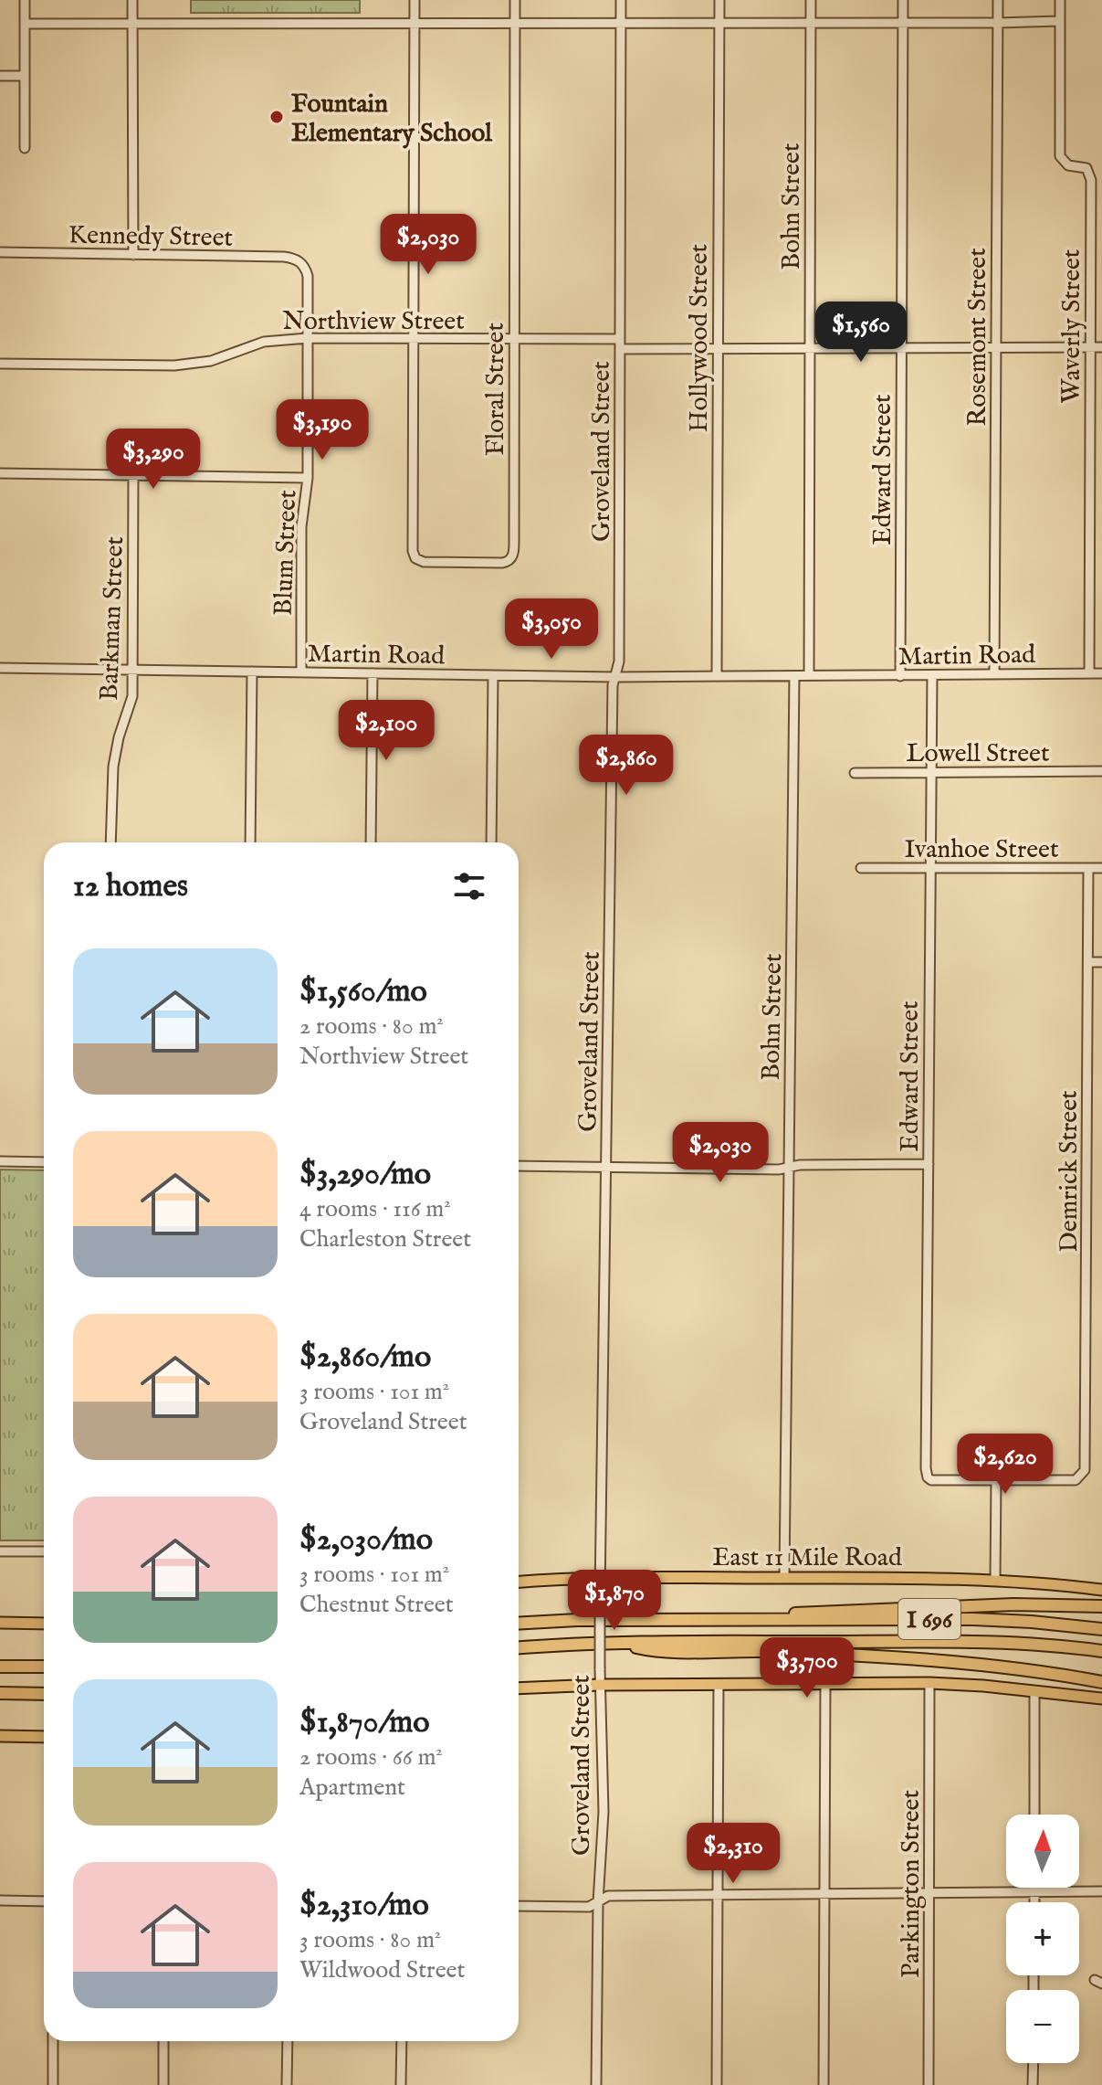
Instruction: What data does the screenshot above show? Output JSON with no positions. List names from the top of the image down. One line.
{"streets":{"highway":["I 696"],"main road":["East 11 Mile Road"],"street":["Bohn Street","Kennedy Street","Northview Street","Waverly Street","Rosemont Street","Hollywood Street","Floral Street","Groveland Street","Edward Street","Blum Street","Barkman Street","Martin Road","Lowell Street","Ivanhoe Street","Demrick Street","Parkington Street"]},"crossings":[["Bohn Street","Northview Street"],["Bohn Street","Martin Road"],["Bohn Street","East 11 Mile Road"],["Kennedy Street","Blum Street"],["Northview Street","Waverly Street"],["Northview Street","Rosemont Street"],["Northview Street","Hollywood Street"],["Northview Street","Floral Street"],["Northview Street","Groveland Street"],["Northview Street","Edward Street"],["Northview Street","Blum Street"],["Waverly Street","Martin Road"],["Rosemont Street","Martin Road"],["Hollywood Street","Martin Road"],["Groveland Street","Martin Road"],["Groveland Street","East 11 Mile Road"],["Edward Street","Martin Road"],["Edward Street","Lowell Street"],["Edward Street","Ivanhoe Street"],["Edward Street","Demrick Street"],["Blum Street","Martin Road"],["Barkman Street","Martin Road"],["Ivanhoe Street","Demrick Street"]],"places":["Fountain Elementary School"],"north":"top","page":{"price":["$2,030","$1,560","$3,190","$3,290","$3,050","$2,100","$2,860","$2,030","$2,620","$1,870","$3,700","$2,310"],"heading":"12 homes","list":[{"name":"$1,560/mo","note":"2 rooms · 80 m² · Northview Street"},{"name":"$3,290/mo","note":"4 rooms · 116 m² · Charleston Street"},{"name":"$2,860/mo","note":"3 rooms · 101 m² · Groveland Street"},{"name":"$2,030/mo","note":"3 rooms · 101 m² · Chestnut Street"},{"name":"$1,870/mo","note":"2 rooms · 66 m² · Apartment"},{"name":"$2,310/mo","note":"3 rooms · 80 m² · Wildwood Street"}],"map_buttons":["+","−"]}}
